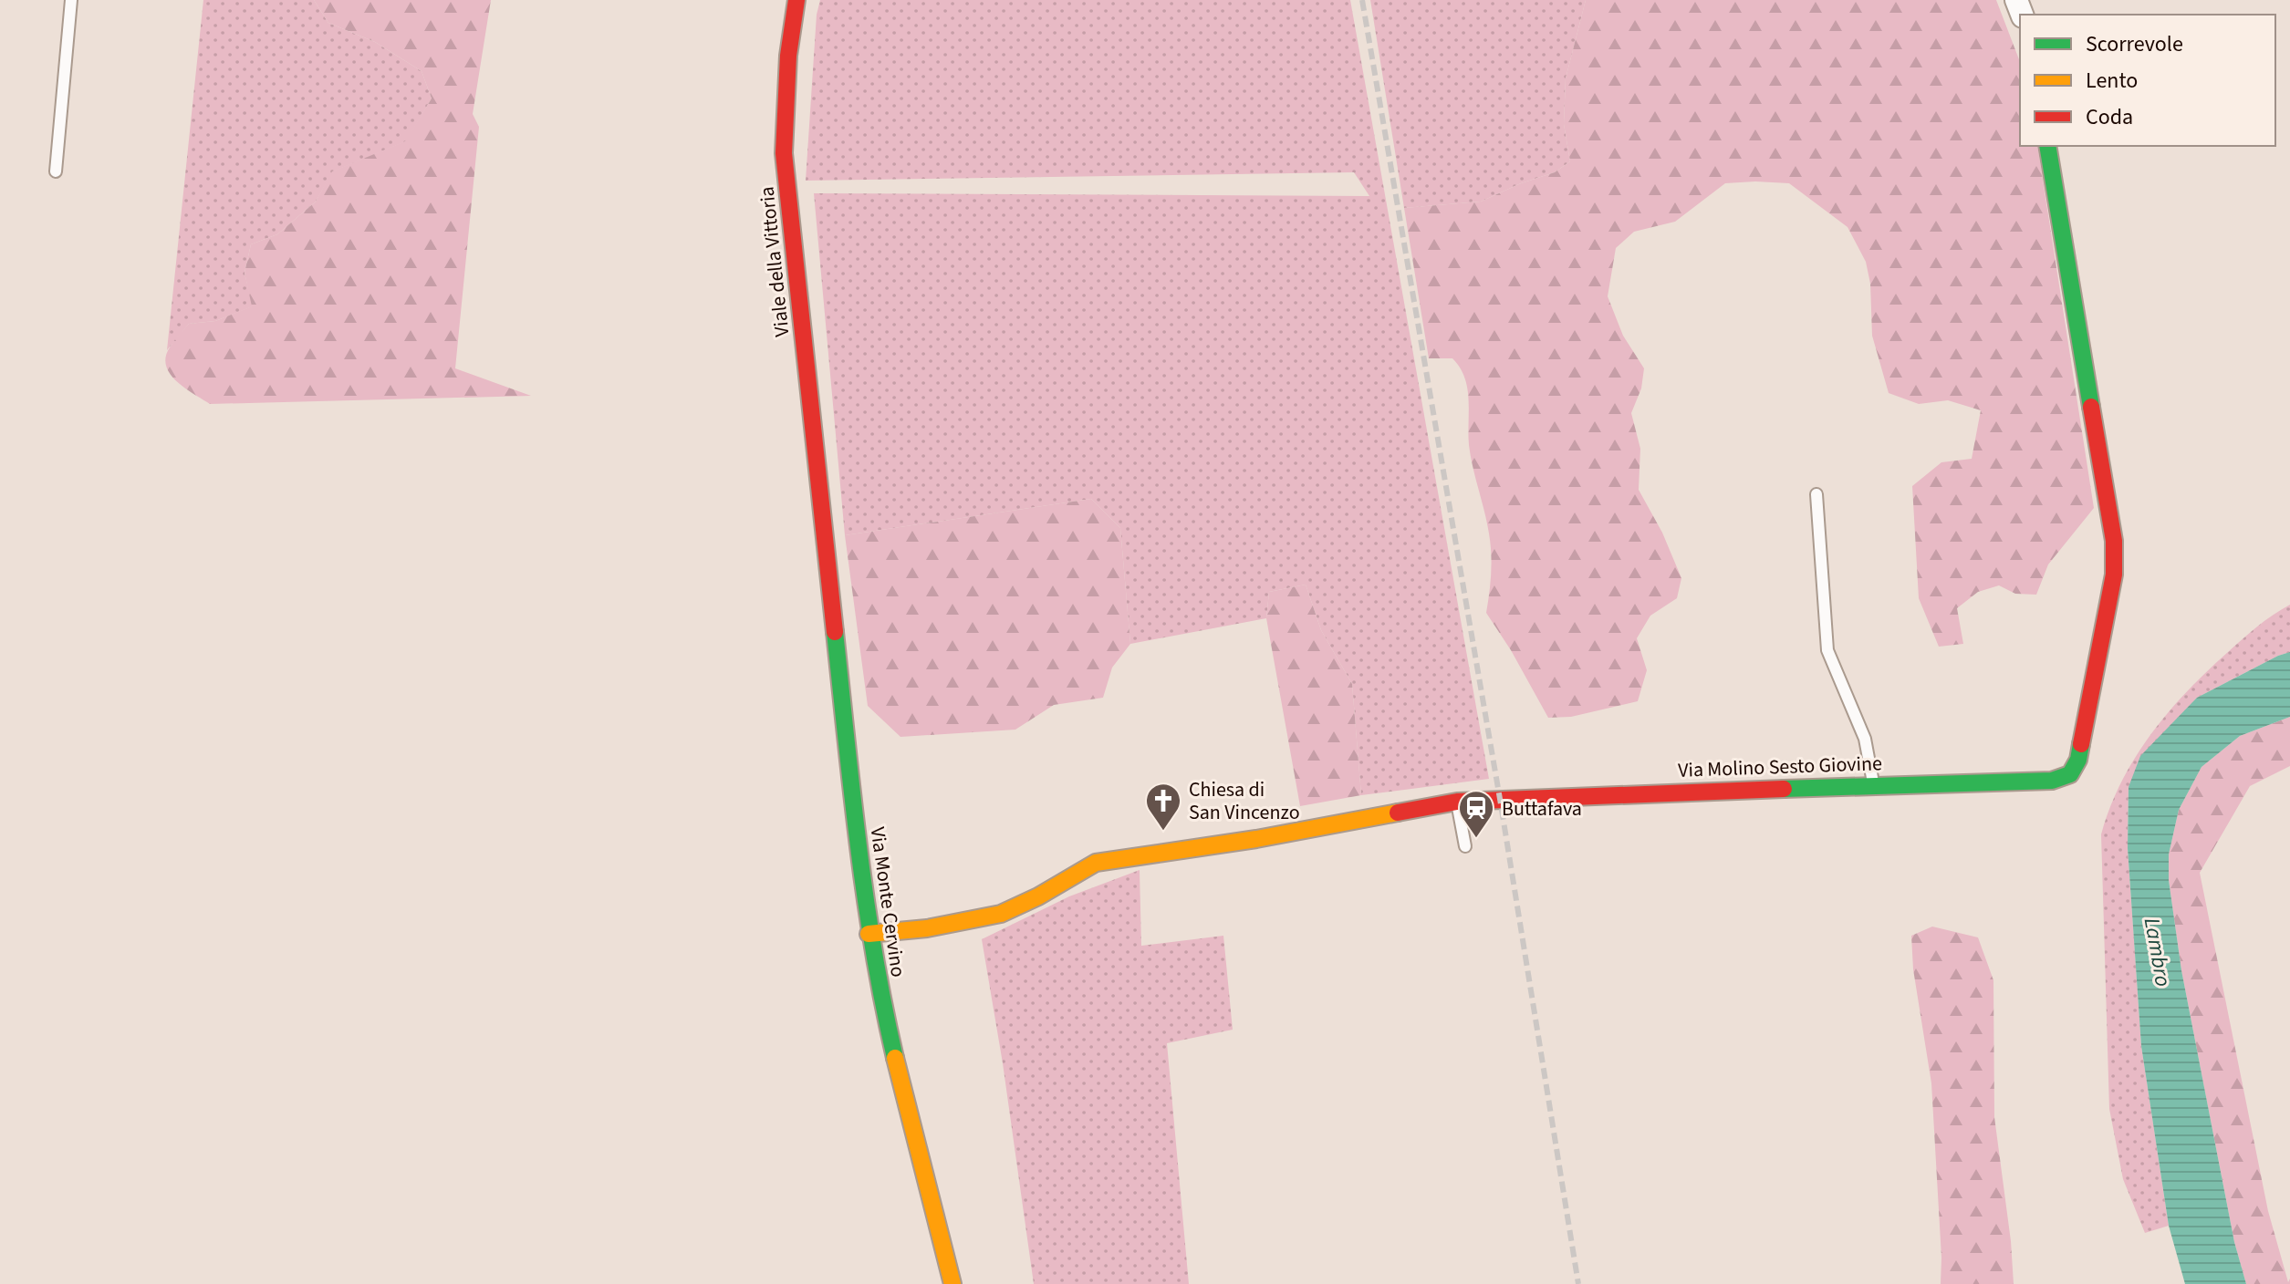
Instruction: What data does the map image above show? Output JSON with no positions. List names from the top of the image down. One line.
{"streets":{"street":["Viale della Vittoria","Via Molino Sesto Giovine","Via Monte Cervino"]},"crossings":[["Viale della Vittoria","Via Monte Cervino"],["Via Molino Sesto Giovine","Via Monte Cervino"]],"water":["Lambro"],"places":{"church":["Chiesa di San Vincenzo"],"station":["Buttafava"]},"legend":["Scorrevole","Lento","Coda"]}
